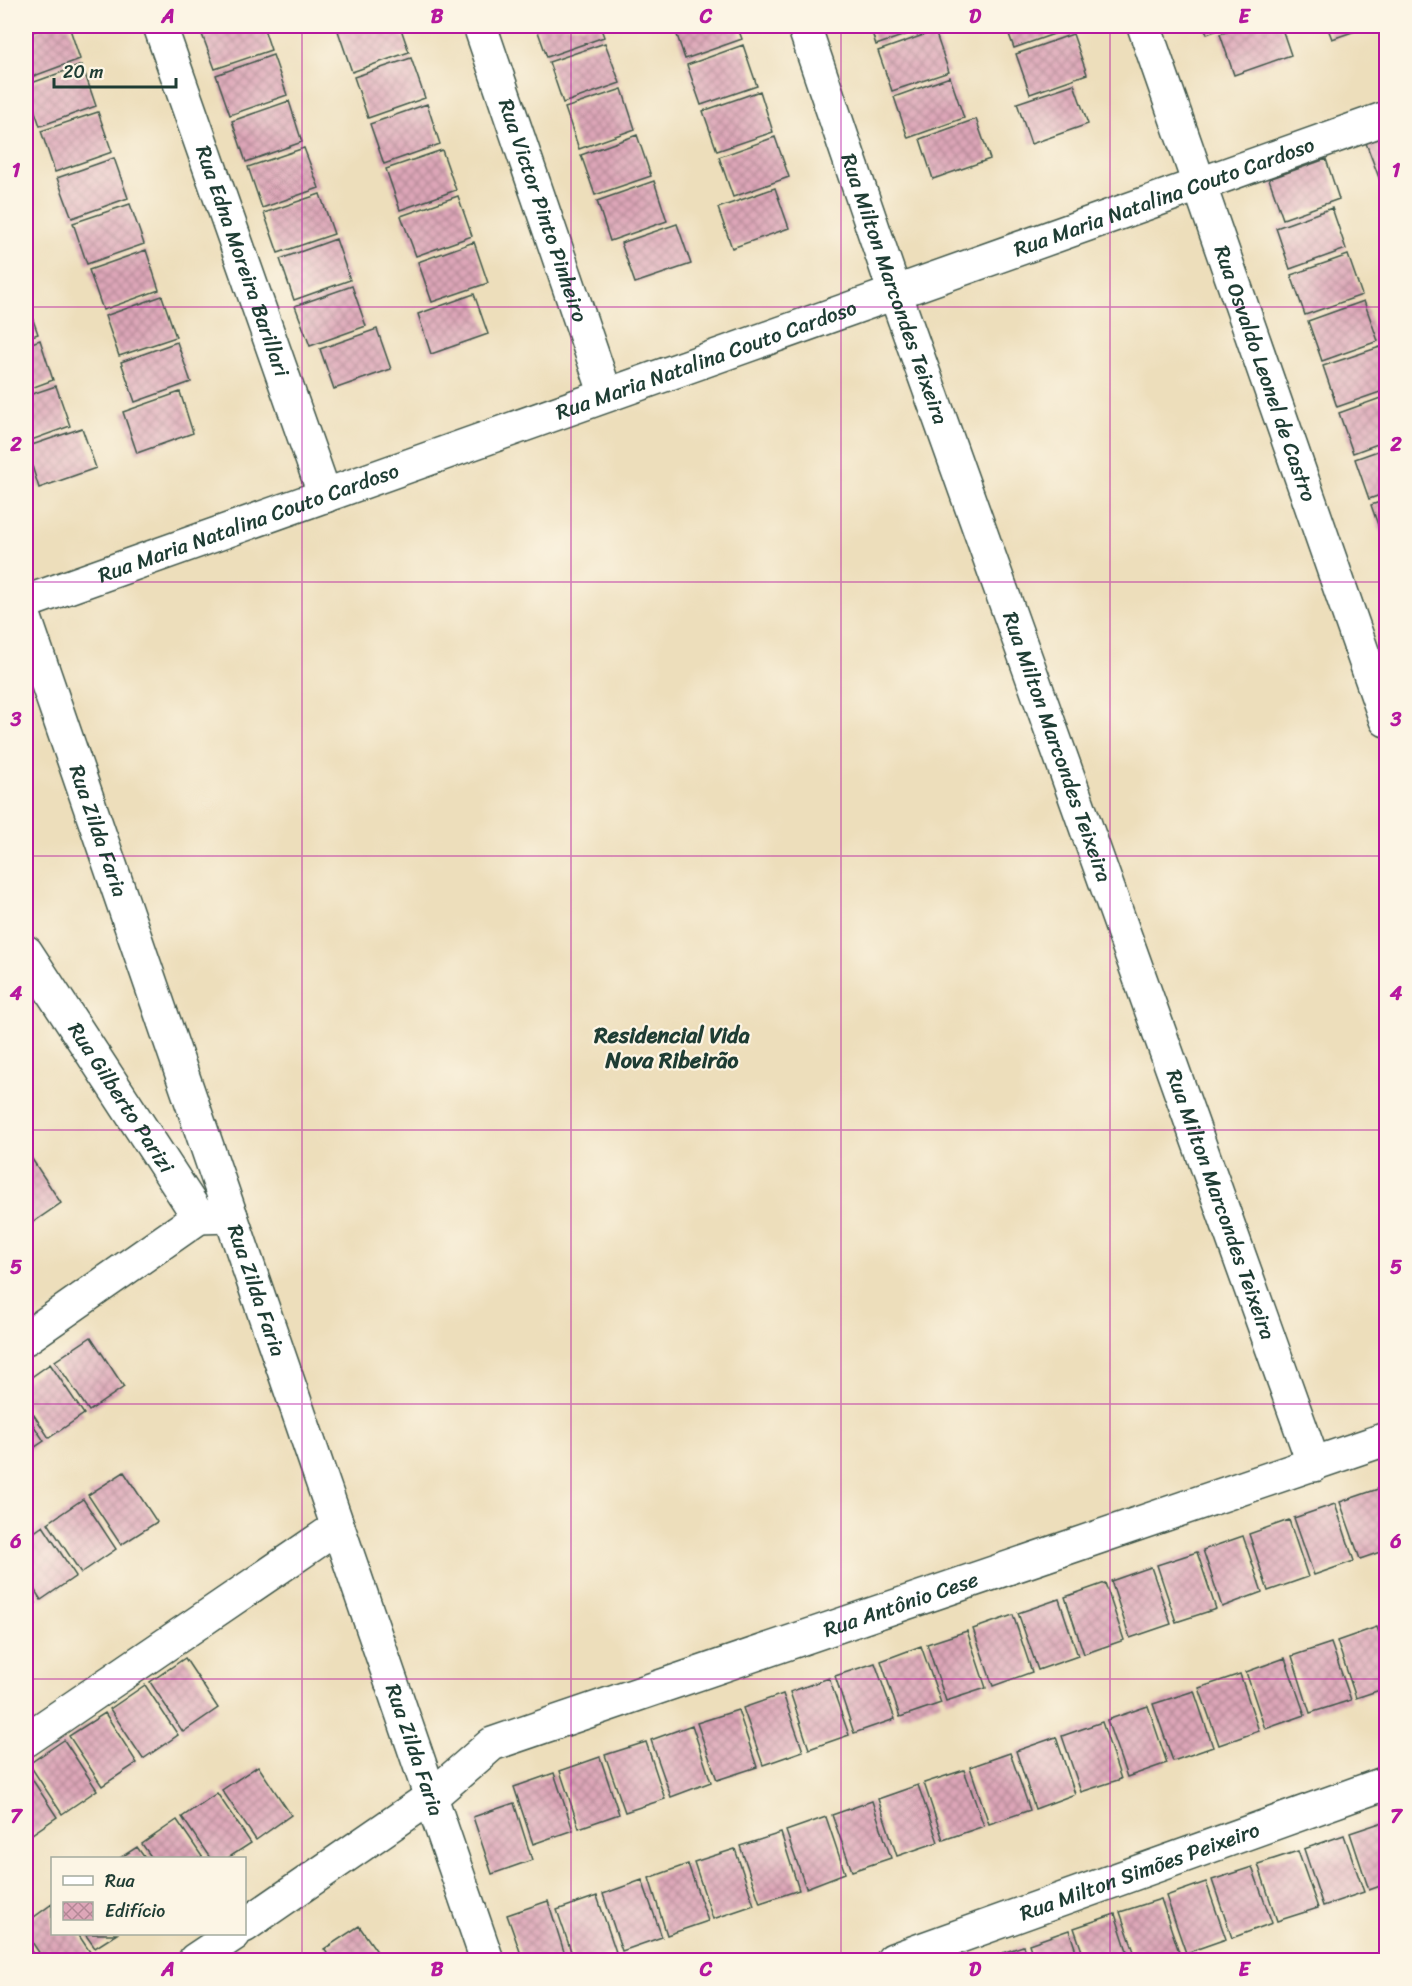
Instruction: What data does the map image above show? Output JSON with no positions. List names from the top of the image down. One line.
{"streets":{"street":["Rua Maria Natalina Couto Cardoso","Rua Victor Pinto Pinheiro","Rua Edna Moreira Barillari","Rua Milton Marcondes Teixeira","Rua Osvaldo Leonel de Castro","Rua Zilda Faria","Rua Gilberto Parizi","Rua Antônio Cese","Rua Milton Simões Peixeiro"]},"crossings":[["Rua Maria Natalina Couto Cardoso","Rua Victor Pinto Pinheiro"],["Rua Maria Natalina Couto Cardoso","Rua Edna Moreira Barillari"],["Rua Maria Natalina Couto Cardoso","Rua Milton Marcondes Teixeira"],["Rua Maria Natalina Couto Cardoso","Rua Osvaldo Leonel de Castro"],["Rua Milton Marcondes Teixeira","Rua Antônio Cese"],["Rua Zilda Faria","Rua Gilberto Parizi"],["Rua Zilda Faria","Rua Antônio Cese"]],"districts":["Residencial Vida Nova Ribeirão"],"legend":["Rua","Edifício"],"scale_bar":"20 m","grid":{"columns":["A","B","C","D","E"],"rows":["1","2","3","4","5","6","7"]}}
